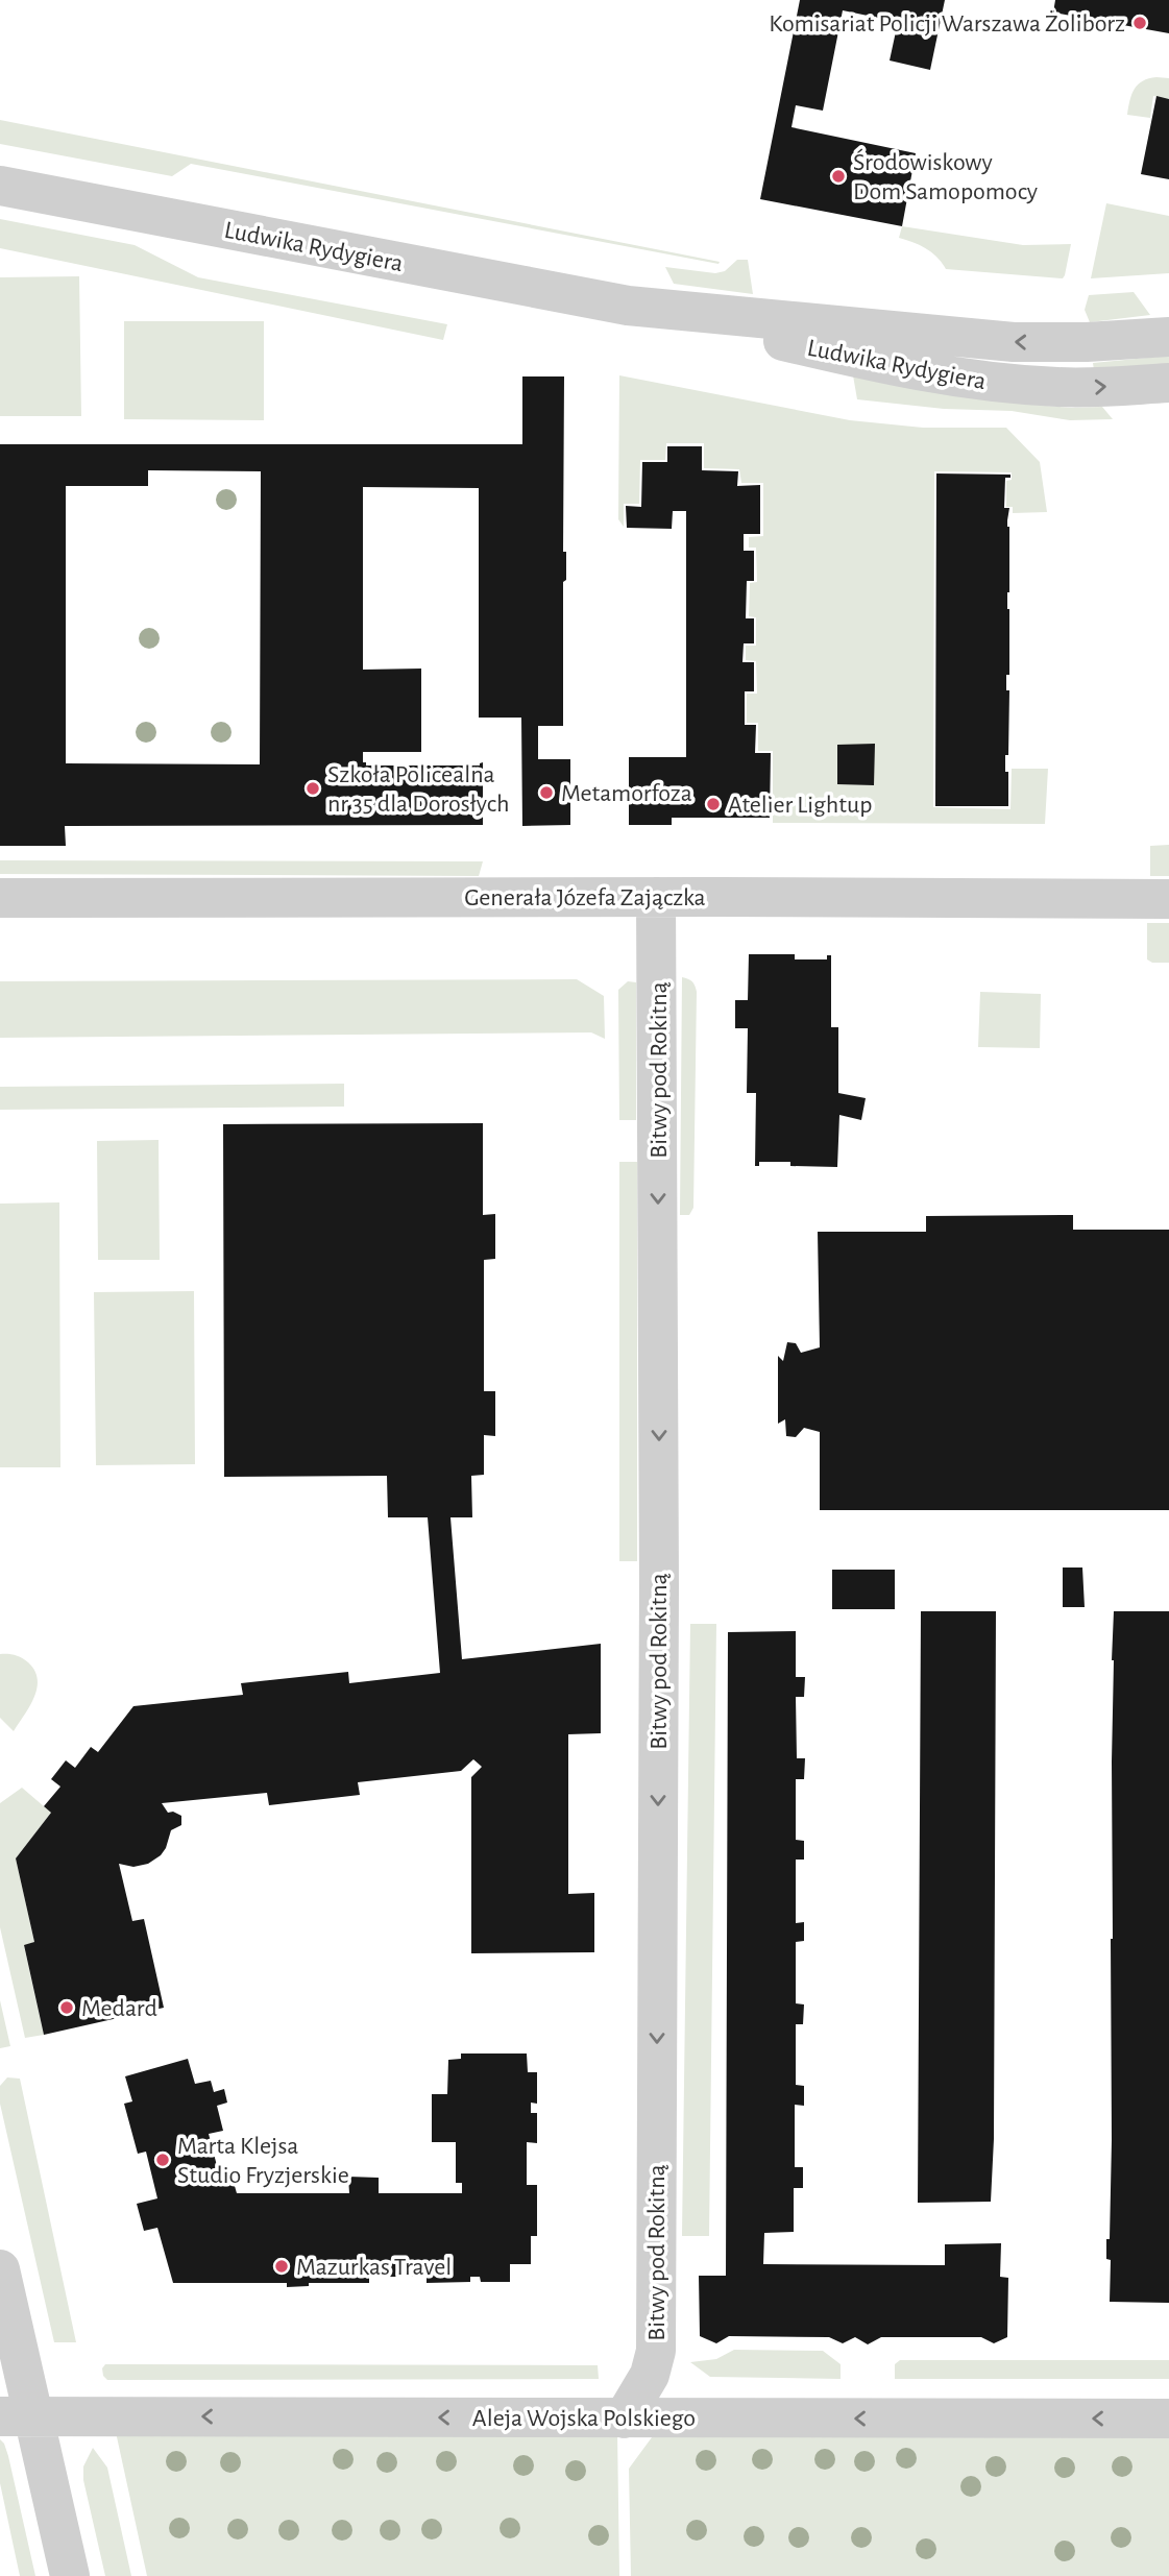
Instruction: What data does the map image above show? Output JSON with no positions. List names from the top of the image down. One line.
{"streets":{"street":["Ludwika Rydygiera","Generała Józefa Zajączka","Bitwy pod Rokitną","Aleja Wojska Polskiego"]},"crossings":[["Generała Józefa Zajączka","Bitwy pod Rokitną"],["Bitwy pod Rokitną","Aleja Wojska Polskiego"]],"one_way":["Bitwy pod Rokitną","Aleja Wojska Polskiego"],"places":["Komisariat Policji Warszawa Żoliborz","Środowiskowy Dom Samopomocy","Szkoła Policealna nr 35 dla Dorosłych","Metamorfoza","Atelier Lightup","Medard","Marta Klejsa Studio Fryzjerskie","Mazurkas Travel"]}
